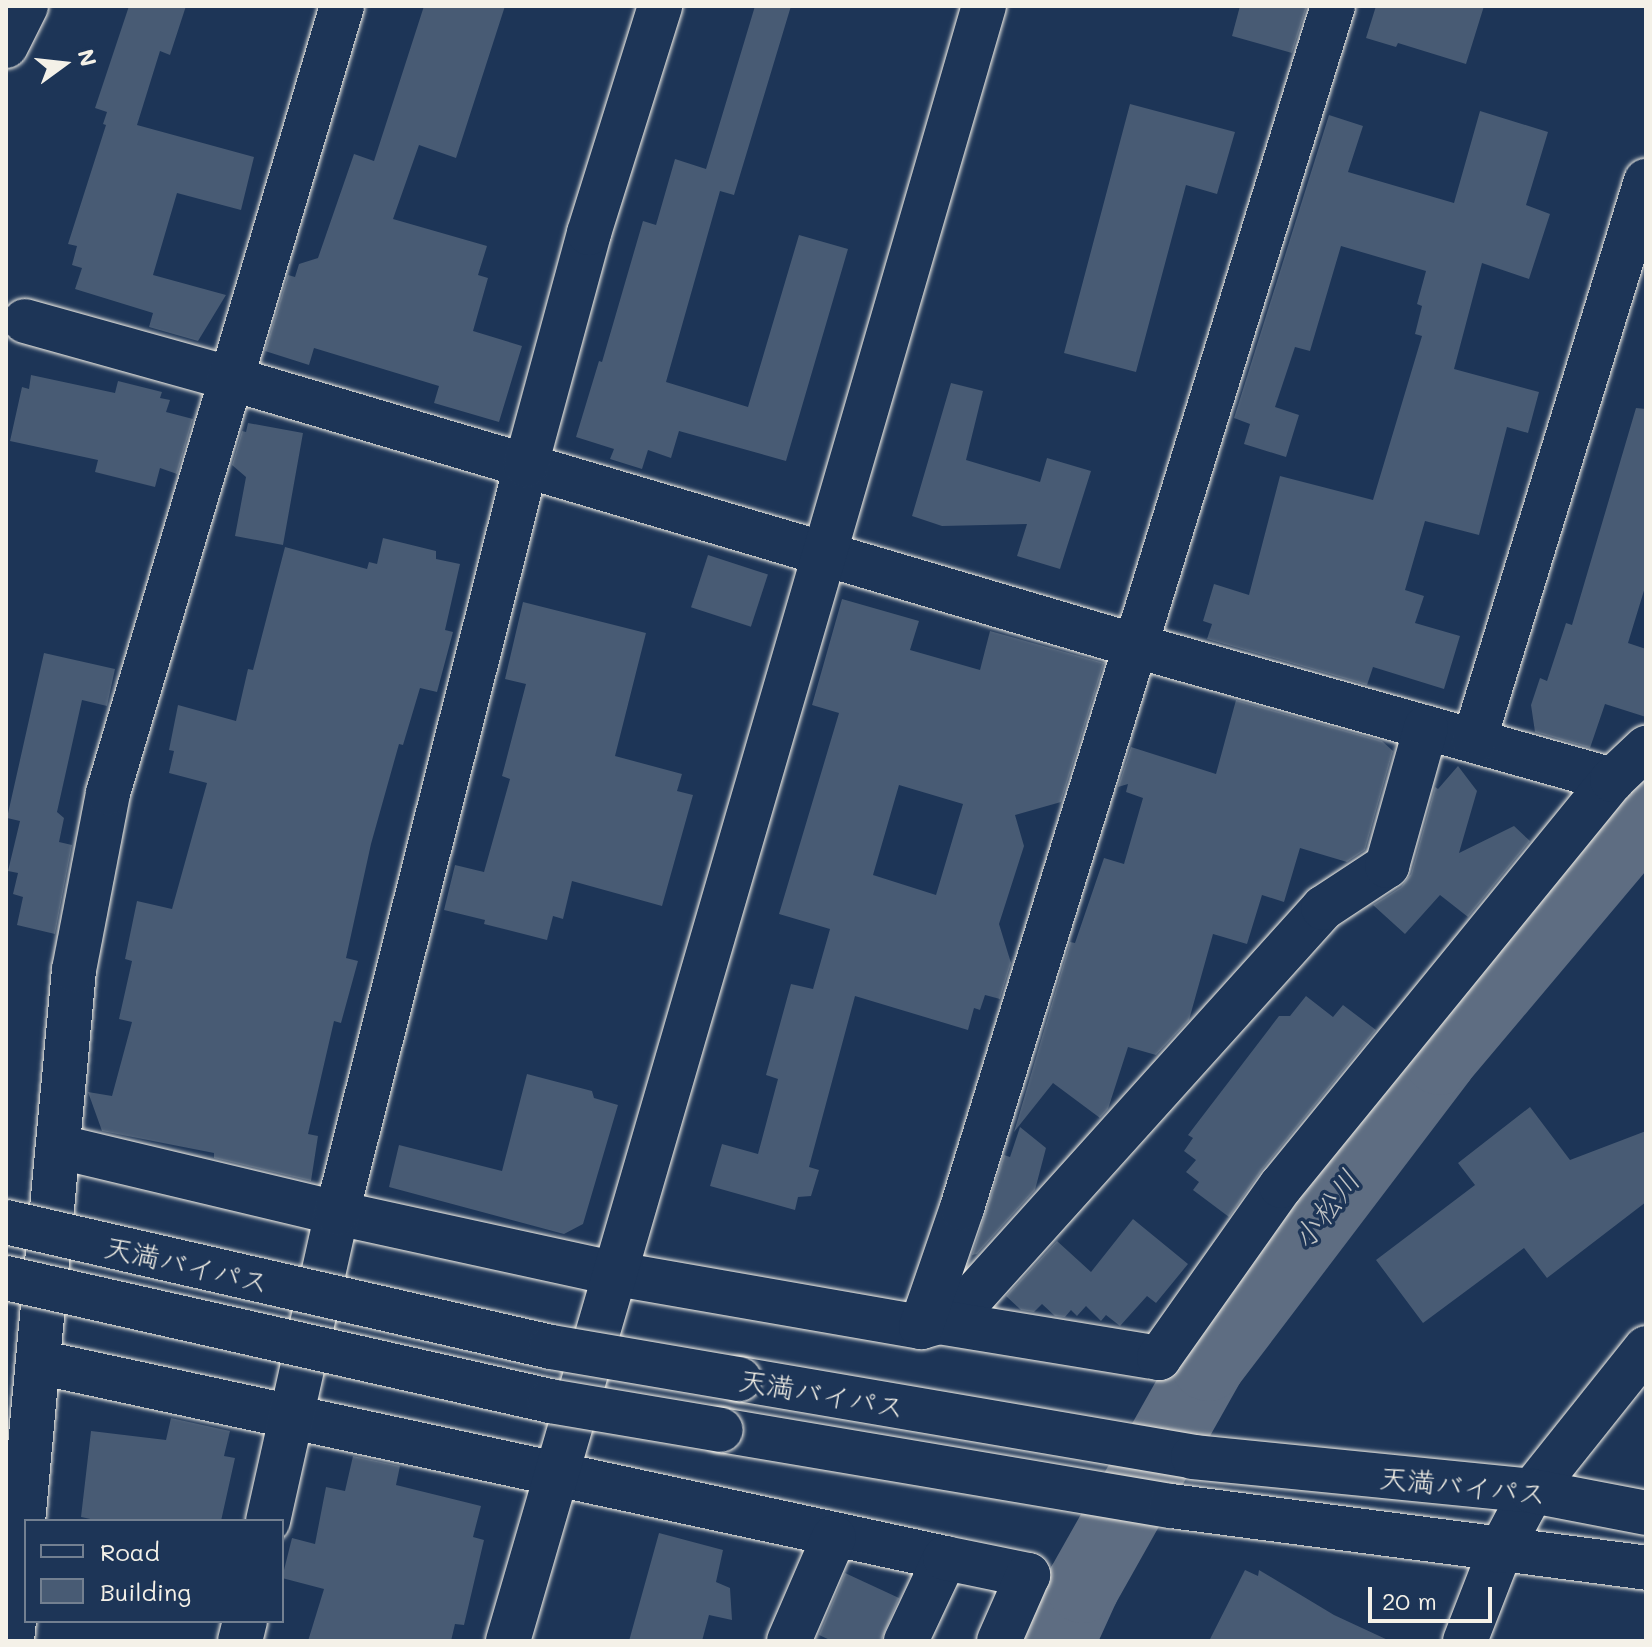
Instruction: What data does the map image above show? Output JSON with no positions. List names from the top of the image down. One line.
{"streets":{"main road":["天満バイパス"]},"water":["小松川"],"legend":["Road","Building"],"scale_bar":"20 m","north":"right"}
